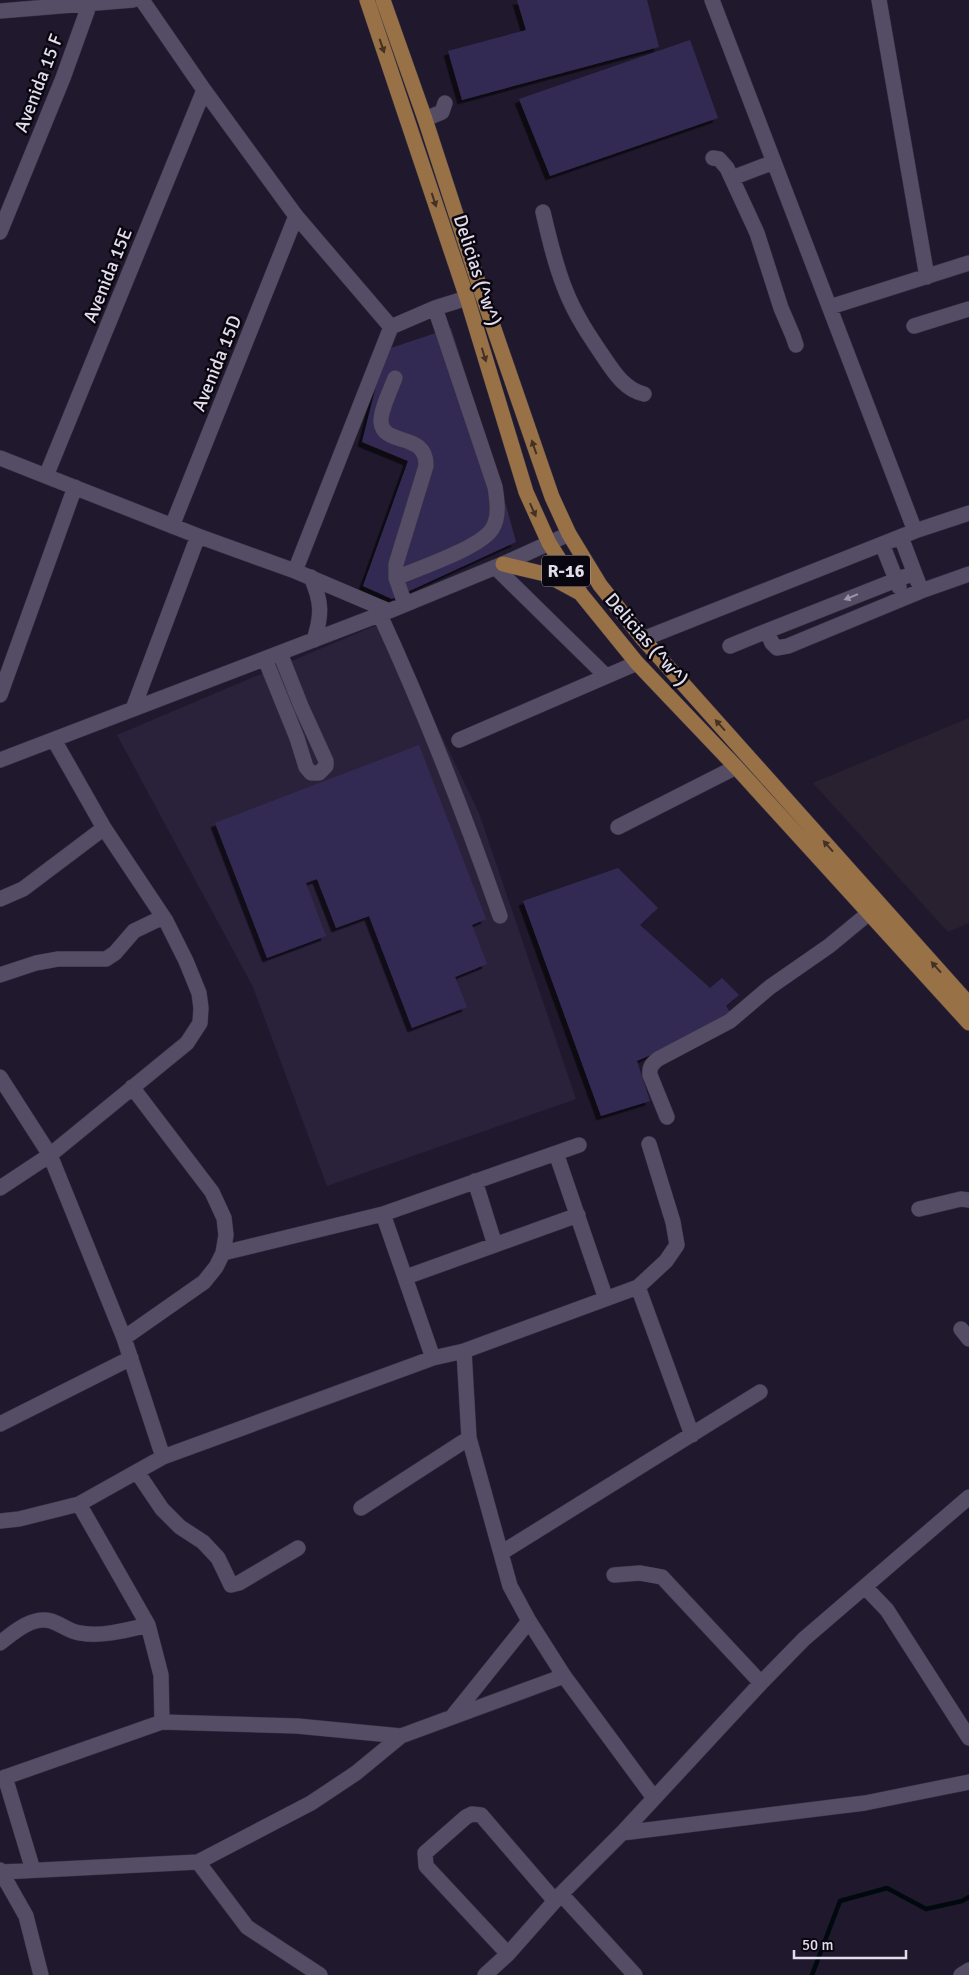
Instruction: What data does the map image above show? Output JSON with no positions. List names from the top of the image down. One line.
{"streets":{"main road":["Delicias (^w^)","R-16"],"street":["Avenida 15 F","Avenida 15E","Avenida 15D"]},"scale_bar":"50 m"}
